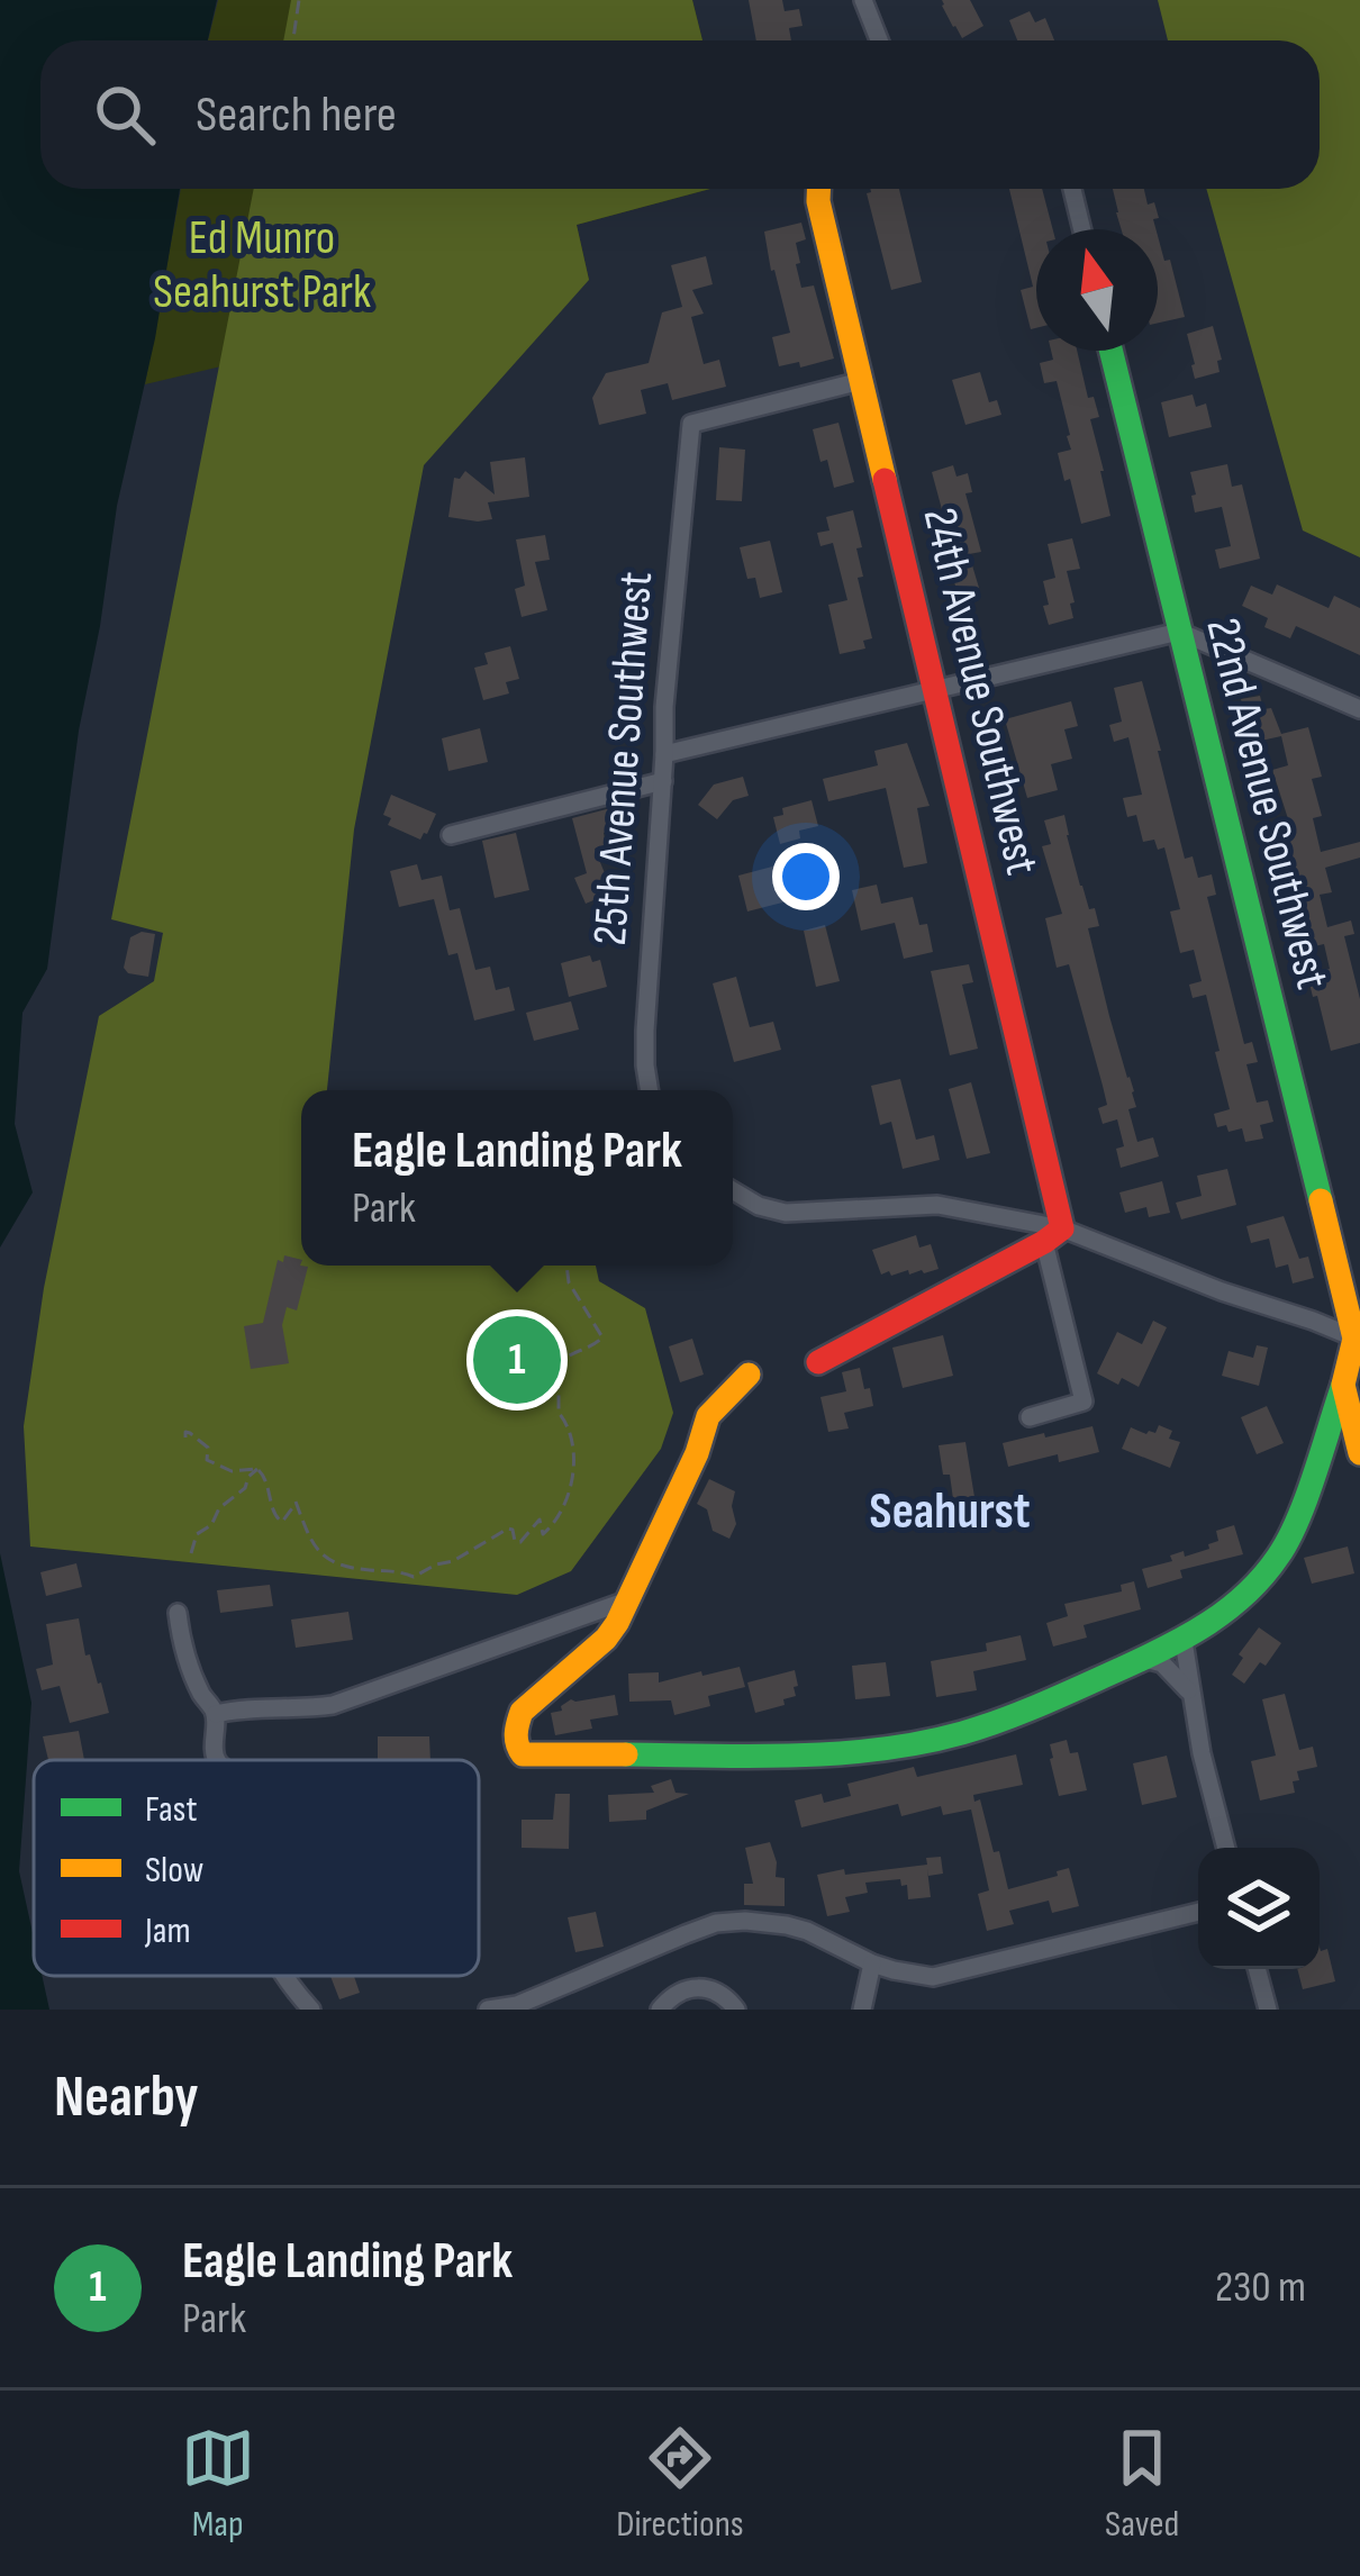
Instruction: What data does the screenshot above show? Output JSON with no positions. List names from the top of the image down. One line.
{"streets":{"street":["24th Avenue Southwest","25th Avenue Southwest","22nd Avenue Southwest"]},"crossings":[["24th Avenue Southwest","25th Avenue Southwest"]],"districts":["Seahurst"],"parks":["Ed Munro Seahurst Park"],"legend":["Fast","Slow","Jam"],"north":"top","page":{"search":"Search here","popup":["Eagle Landing Park","Park"],"pins":"1","heading":"Nearby","list":[{"mark":"1","name":"Eagle Landing Park","note":"Park","value":"230 m"}],"nav":["Map","Directions","Saved"]}}
